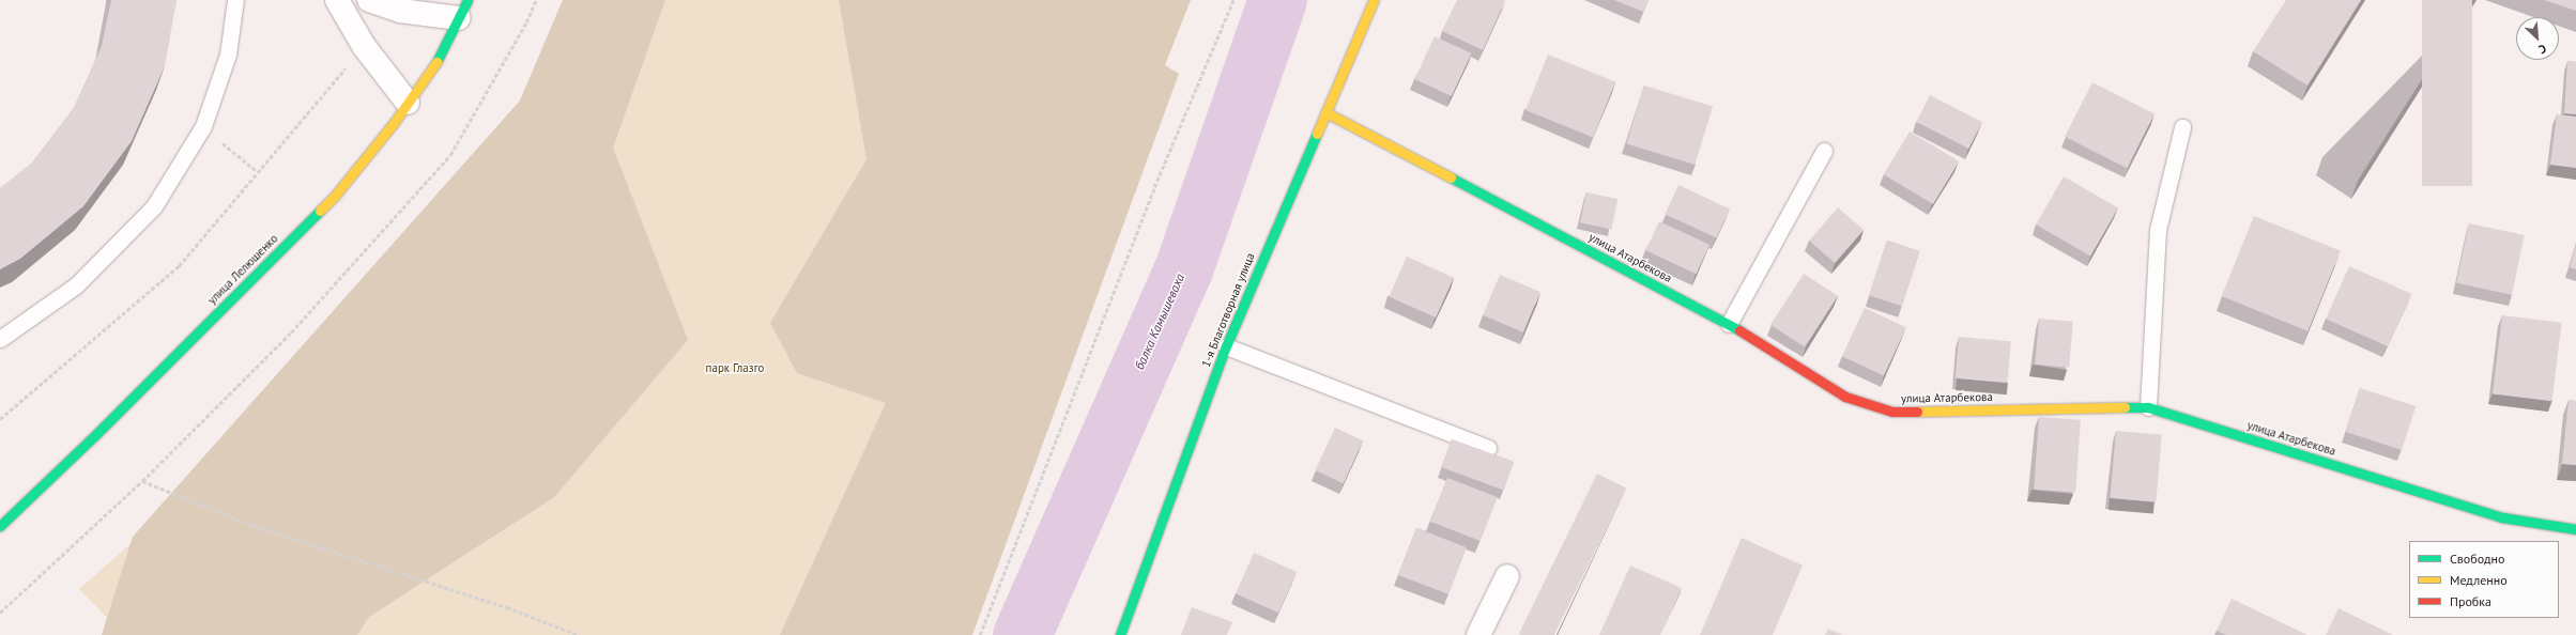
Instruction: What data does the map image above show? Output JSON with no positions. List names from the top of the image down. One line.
{"streets":{"street":["улица Атарбекова","улица Лелюшенко","1-я Благотворная улица"]},"crossings":[["улица Атарбекова","1-я Благотворная улица"]],"water":["балка Камышеваха"],"parks":["парк Глазго"],"legend":["Свободно","Медленно","Пробка"],"north":"bottom right"}
